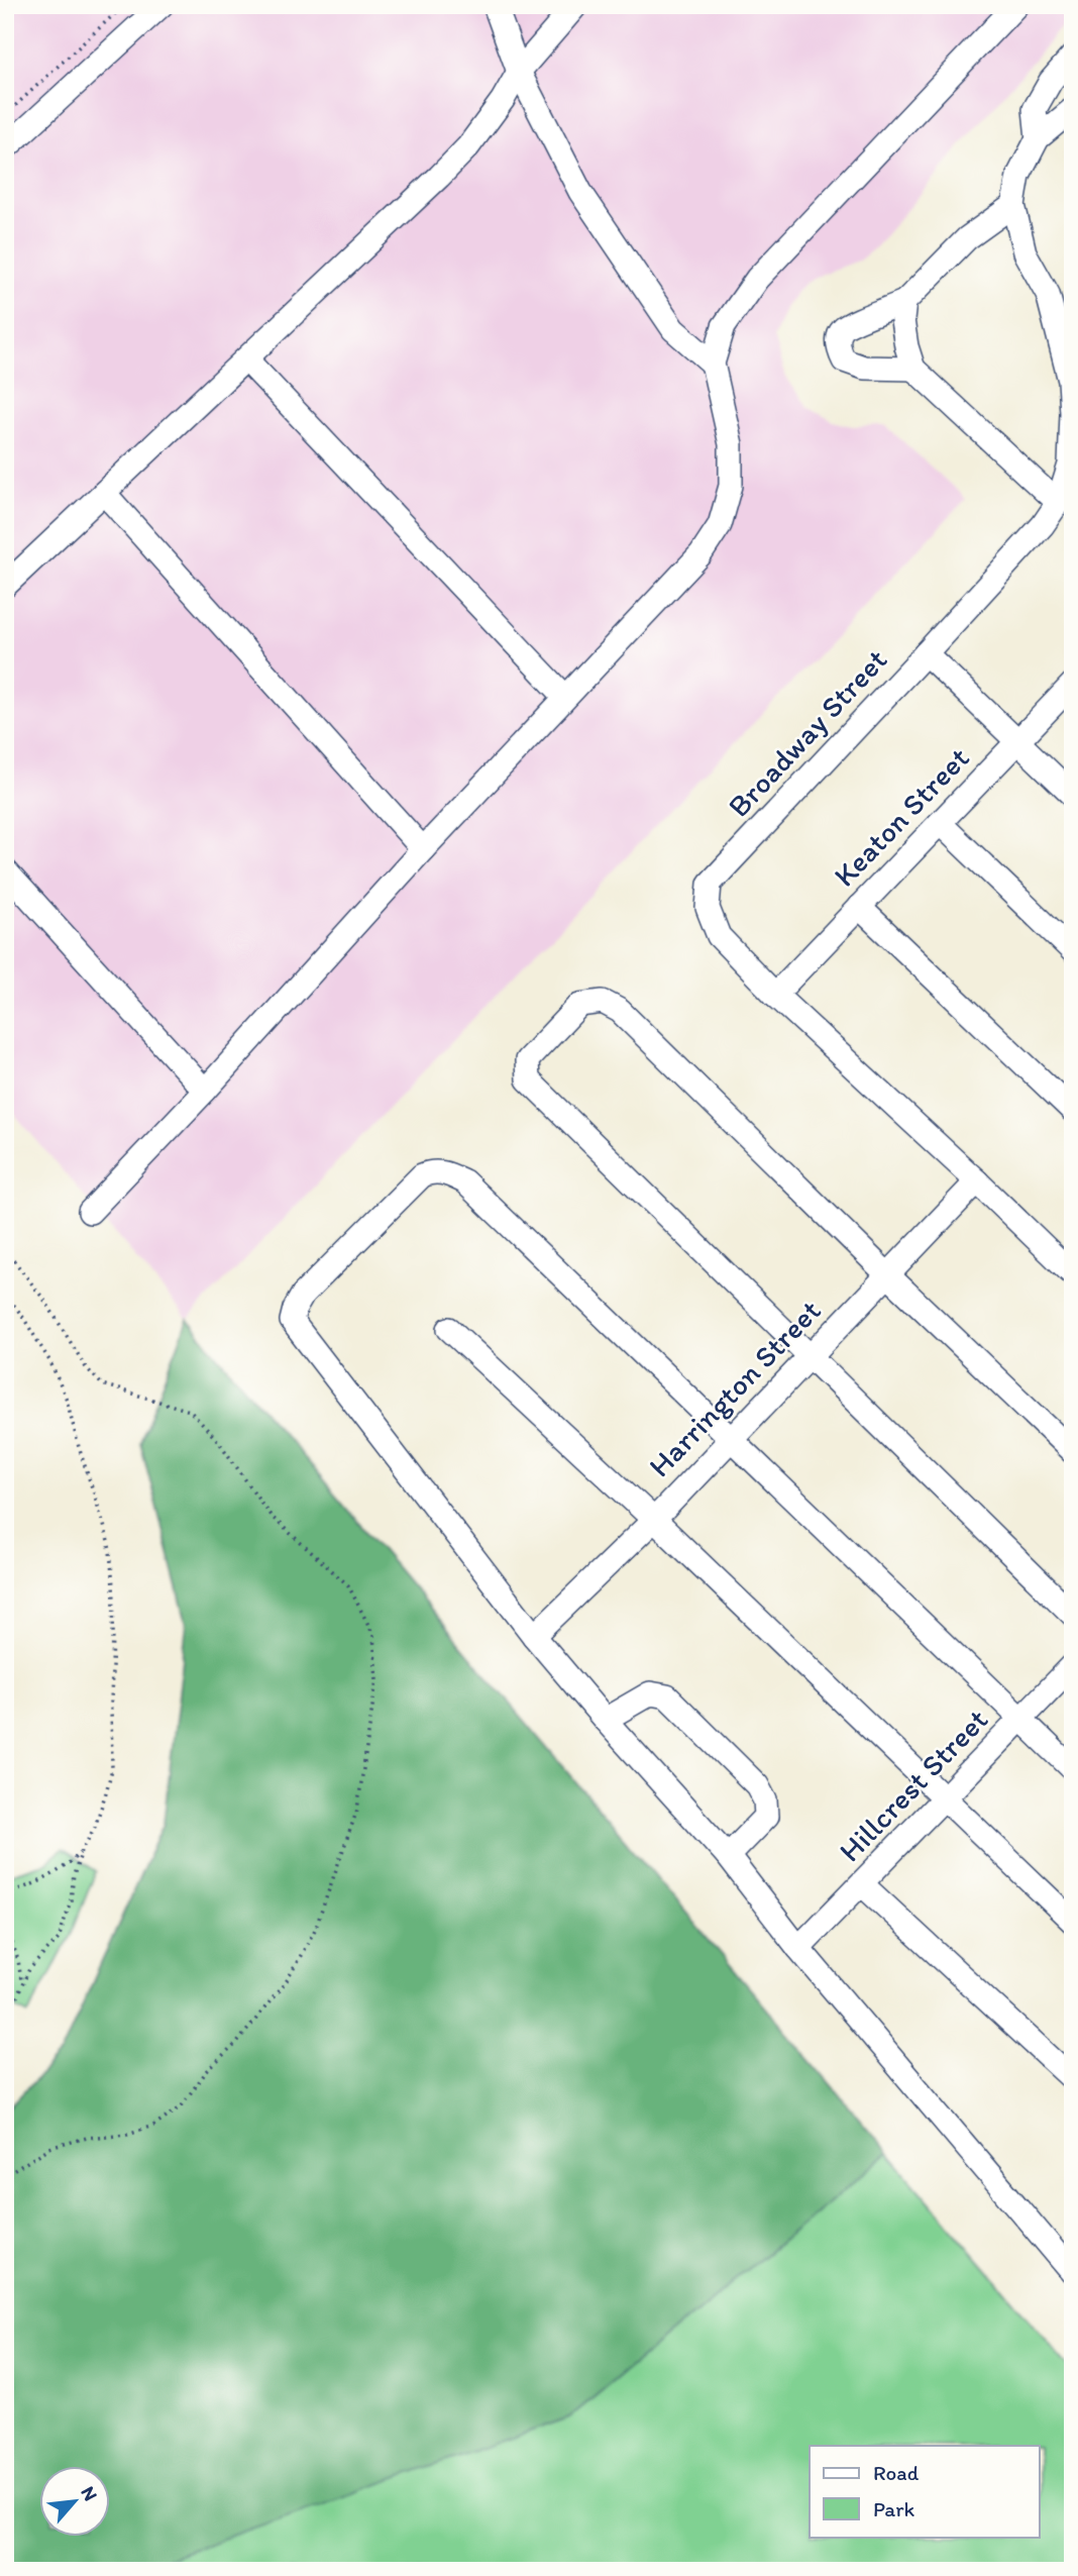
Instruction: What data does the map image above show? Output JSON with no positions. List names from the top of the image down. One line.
{"streets":{"street":["Broadway Street","Keaton Street","Harrington Street","Hillcrest Street"]},"crossings":[["Broadway Street","Keaton Street"],["Broadway Street","Harrington Street"]],"legend":["Road","Park"],"north":"top right"}
